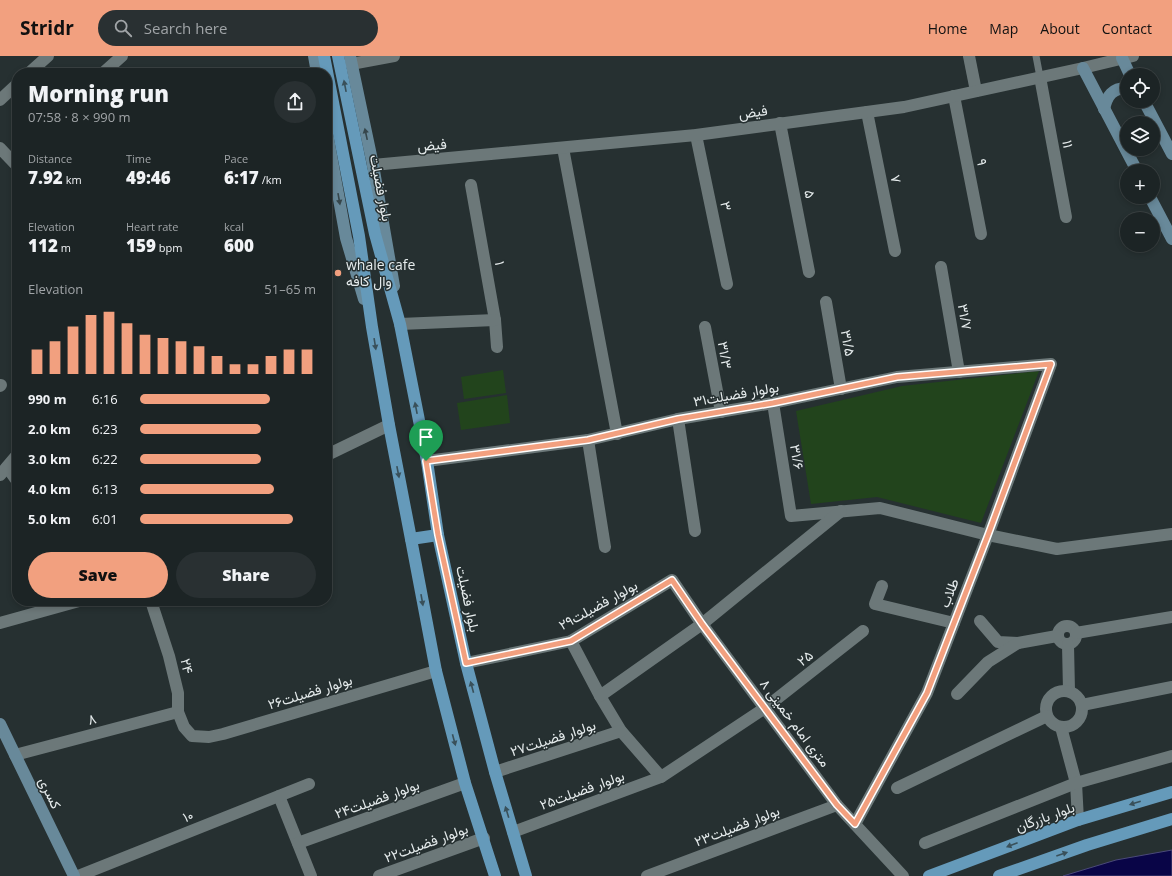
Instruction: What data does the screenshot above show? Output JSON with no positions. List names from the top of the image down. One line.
{"streets":{"main road":["بلوار فضیلت","کسری","بلوار بازرگان"],"street":["فیض","۱۱","۹","۷","۵","۳","۱","۳۱/۷","۳۱/۵","۳۱/۳","بولوار فضیلت۳۱","۳۱/۶","طلاب","بولوار فضیلت۲۹","۲۵","۲۴","بولوار فضیلت۲۶","۸","۸ متری امام خمینی","بولوار فضیلت۲۷","بولوار فضیلت۲۵","بولوار فضیلت۲۴","۱۰","بولوار فضیلت۲۳","بولوار فضیلت۲۲"]},"crossings":[["فیض","۱۱"],["فیض","۹"],["فیض","۷"],["فیض","بلوار فضیلت"],["فیض","۵"],["فیض","۳"],["بلوار فضیلت","بولوار فضیلت۳۱"],["بلوار فضیلت","بولوار فضیلت۲۹"],["بلوار فضیلت","بولوار فضیلت۲۷"],["بلوار فضیلت","بولوار فضیلت۲۵"],["۳۱/۷","بولوار فضیلت۳۱"],["۳۱/۵","بولوار فضیلت۳۱"],["۳۱/۳","بولوار فضیلت۳۱"],["بولوار فضیلت۳۱","۳۱/۶"],["بولوار فضیلت۳۱","طلاب"],["طلاب","۸ متری امام خمینی"],["بولوار فضیلت۲۹","۸ متری امام خمینی"],["۲۵","۸ متری امام خمینی"],["۲۵","بولوار فضیلت۲۵"],["۲۴","بولوار فضیلت۲۶"],["۲۴","۸"],["۸","کسری"],["۸ متری امام خمینی","بولوار فضیلت۲۳"]],"places":["whale cafe وال کافه"],"page":{"header":"Stridr","search":"Search here","nav":["Home","Map","About","Contact"],"map_buttons":["+","−"],"heading":["Morning run","07:58 · 8 × 990 m"],"stats":[["Distance","7.92 km"],["Time","49:46"],["Pace","6:17 /km"],["Elevation","112 m"],["Heart rate","159 bpm"],["kcal","600"]],"chart":["Elevation","51–65 m"],"list":[{"name":"990 m","note":"6:16"},{"name":"2.0 km","note":"6:23"},{"name":"3.0 km","note":"6:22"},{"name":"4.0 km","note":"6:13"},{"name":"5.0 km","note":"6:01"}],"buttons":["Save","Share"]}}
